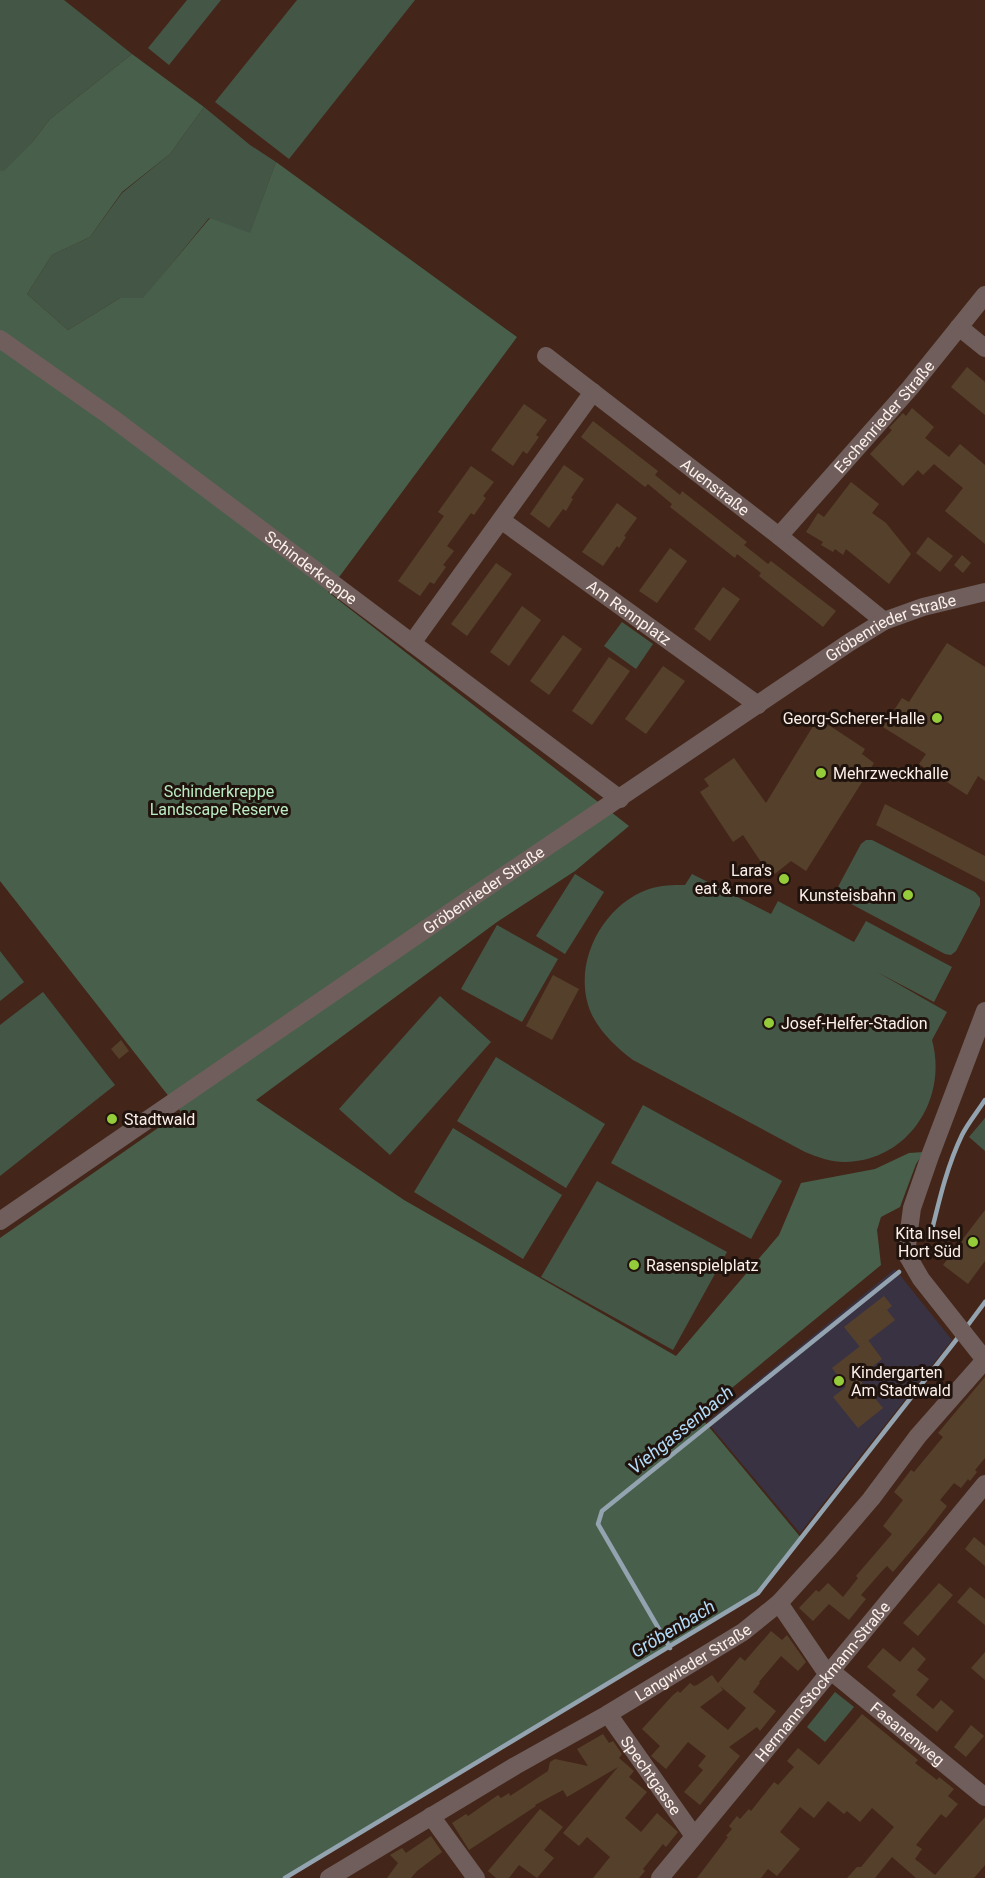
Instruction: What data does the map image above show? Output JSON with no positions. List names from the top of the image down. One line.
{"streets":{"street":["Eschenrieder Straße","Auenstraße","Schinderkreppe","Am Rennplatz","Gröbenrieder Straße","Langwieder Straße","Hermann-Stockmann-Straße","Fasanenweg","Spechtgasse"]},"crossings":[["Eschenrieder Straße","Auenstraße"],["Auenstraße","Gröbenrieder Straße"],["Schinderkreppe","Gröbenrieder Straße"],["Am Rennplatz","Gröbenrieder Straße"],["Langwieder Straße","Fasanenweg"],["Langwieder Straße","Spechtgasse"],["Hermann-Stockmann-Straße","Fasanenweg"],["Hermann-Stockmann-Straße","Spechtgasse"]],"water":["Viehgassenbach","Gröbenbach"],"parks":["Schinderkreppe Landscape Reserve"],"places":["Georg-Scherer-Halle","Mehrzweckhalle","Lara's eat & more","Kunsteisbahn","Josef-Helfer-Stadion","Stadtwald","Kita Insel Hort Süd","Rasenspielplatz","Kindergarten Am Stadtwald"]}
